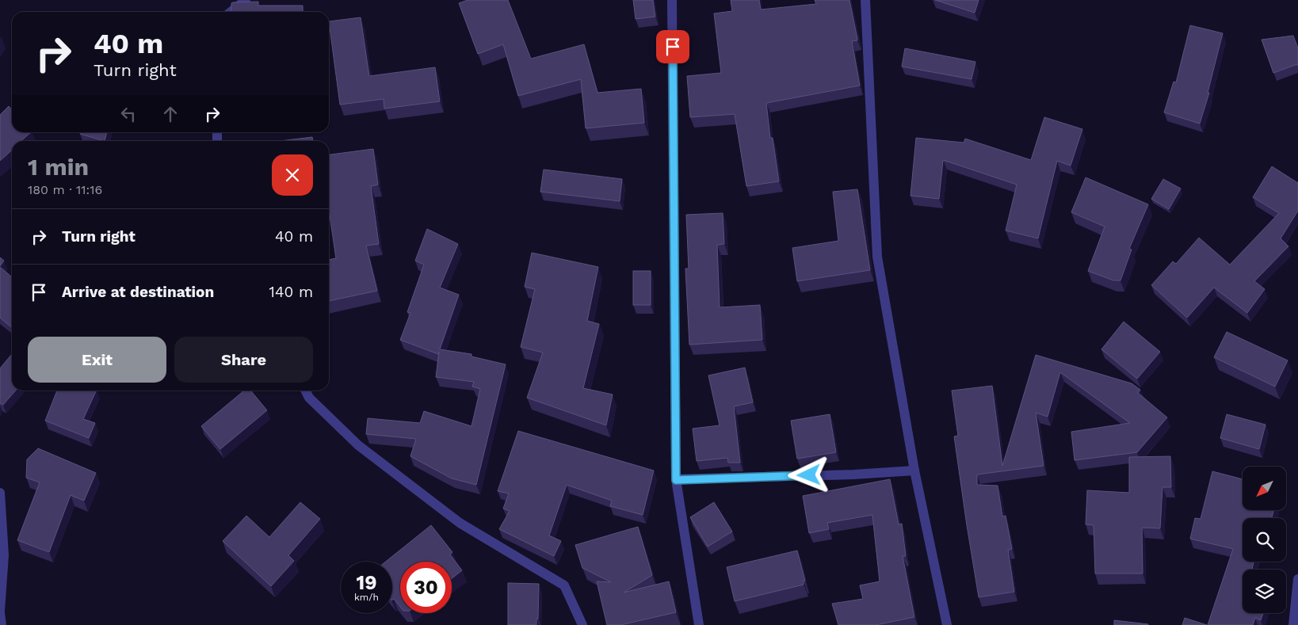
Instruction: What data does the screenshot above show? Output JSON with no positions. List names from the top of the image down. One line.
{"north":"bottom left","page":{"turn":["40 m","Turn right"],"heading":["1 min","180 m · 11:16"],"list":[{"name":"Turn right","value":"40 m"},{"name":"Arrive at destination","value":"140 m"}],"buttons":["Exit","Share"],"speed":"19 km/h","limit":"30"}}
